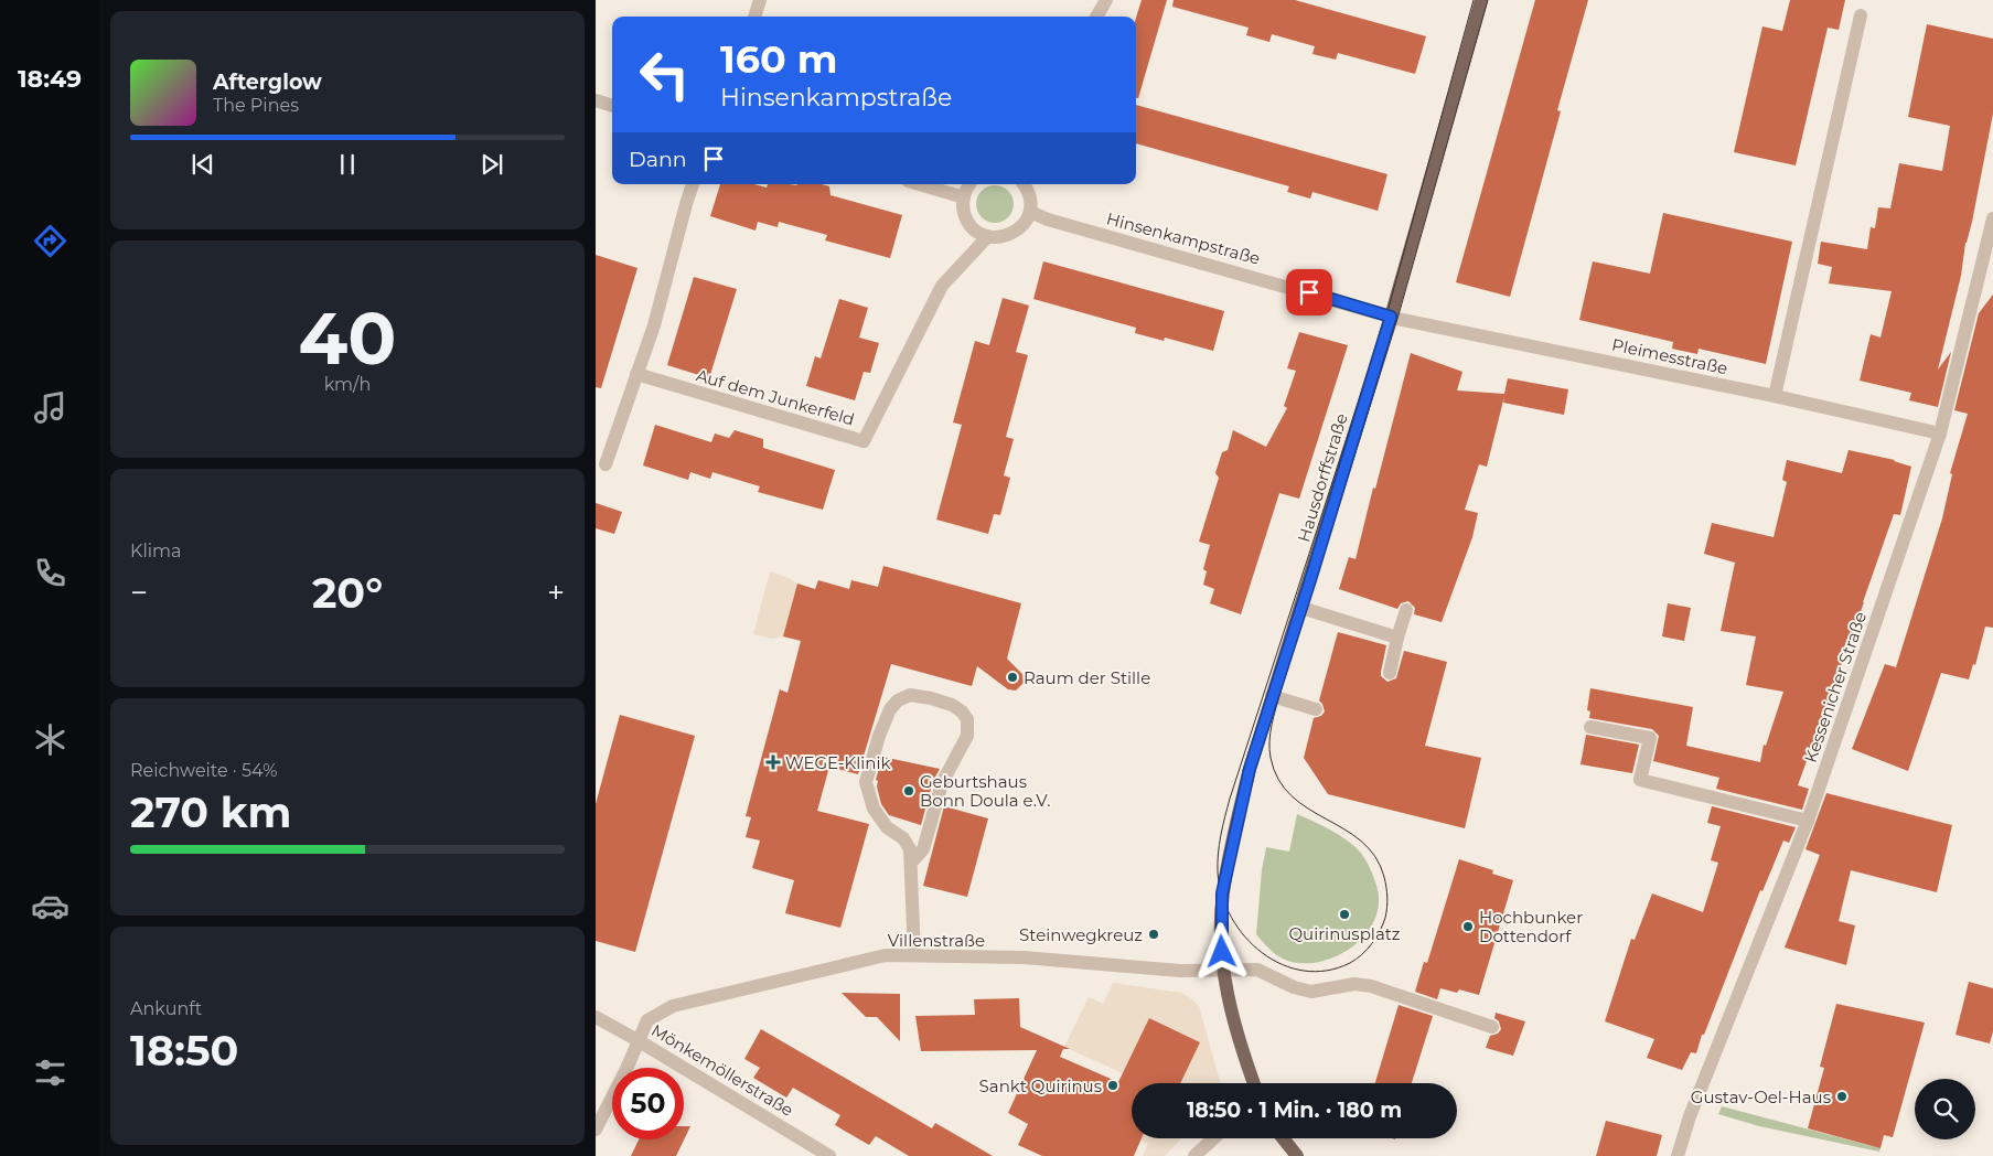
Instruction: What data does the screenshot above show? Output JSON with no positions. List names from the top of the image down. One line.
{"streets":{"main road":["Hausdorffstraße"],"street":["Hinsenkampstraße","Pleimesstraße","Auf dem Junkerfeld","Kessenicher Straße","Villenstraße","Mönkemöllerstraße"]},"crossings":[["Hinsenkampstraße","Pleimesstraße"],["Hinsenkampstraße","Hausdorffstraße"],["Pleimesstraße","Hausdorffstraße"],["Pleimesstraße","Kessenicher Straße"],["Hausdorffstraße","Villenstraße"],["Villenstraße","Mönkemöllerstraße"]],"places":{"other":["Raum der Stille","Geburtshaus Bonn Doula e.V.","Quirinusplatz","Hochbunker Dottendorf","Steinwegkreuz","Sankt Quirinus","Gustav-Oel-Haus"],"health":["WEGE-Klinik"]},"page":{"tabs":"18:49","turn":["160 m","Hinsenkampstraße"],"song":["Afterglow","The Pines"],"then":"Dann","tile":[["40","km/h"],"Klima",["Reichweite · 54%","270 km"],["Ankunft","18:50"]],"heat":["−","20°","+"],"limit":"50","trip":"18:50 · 1 Min. · 180 m"}}
